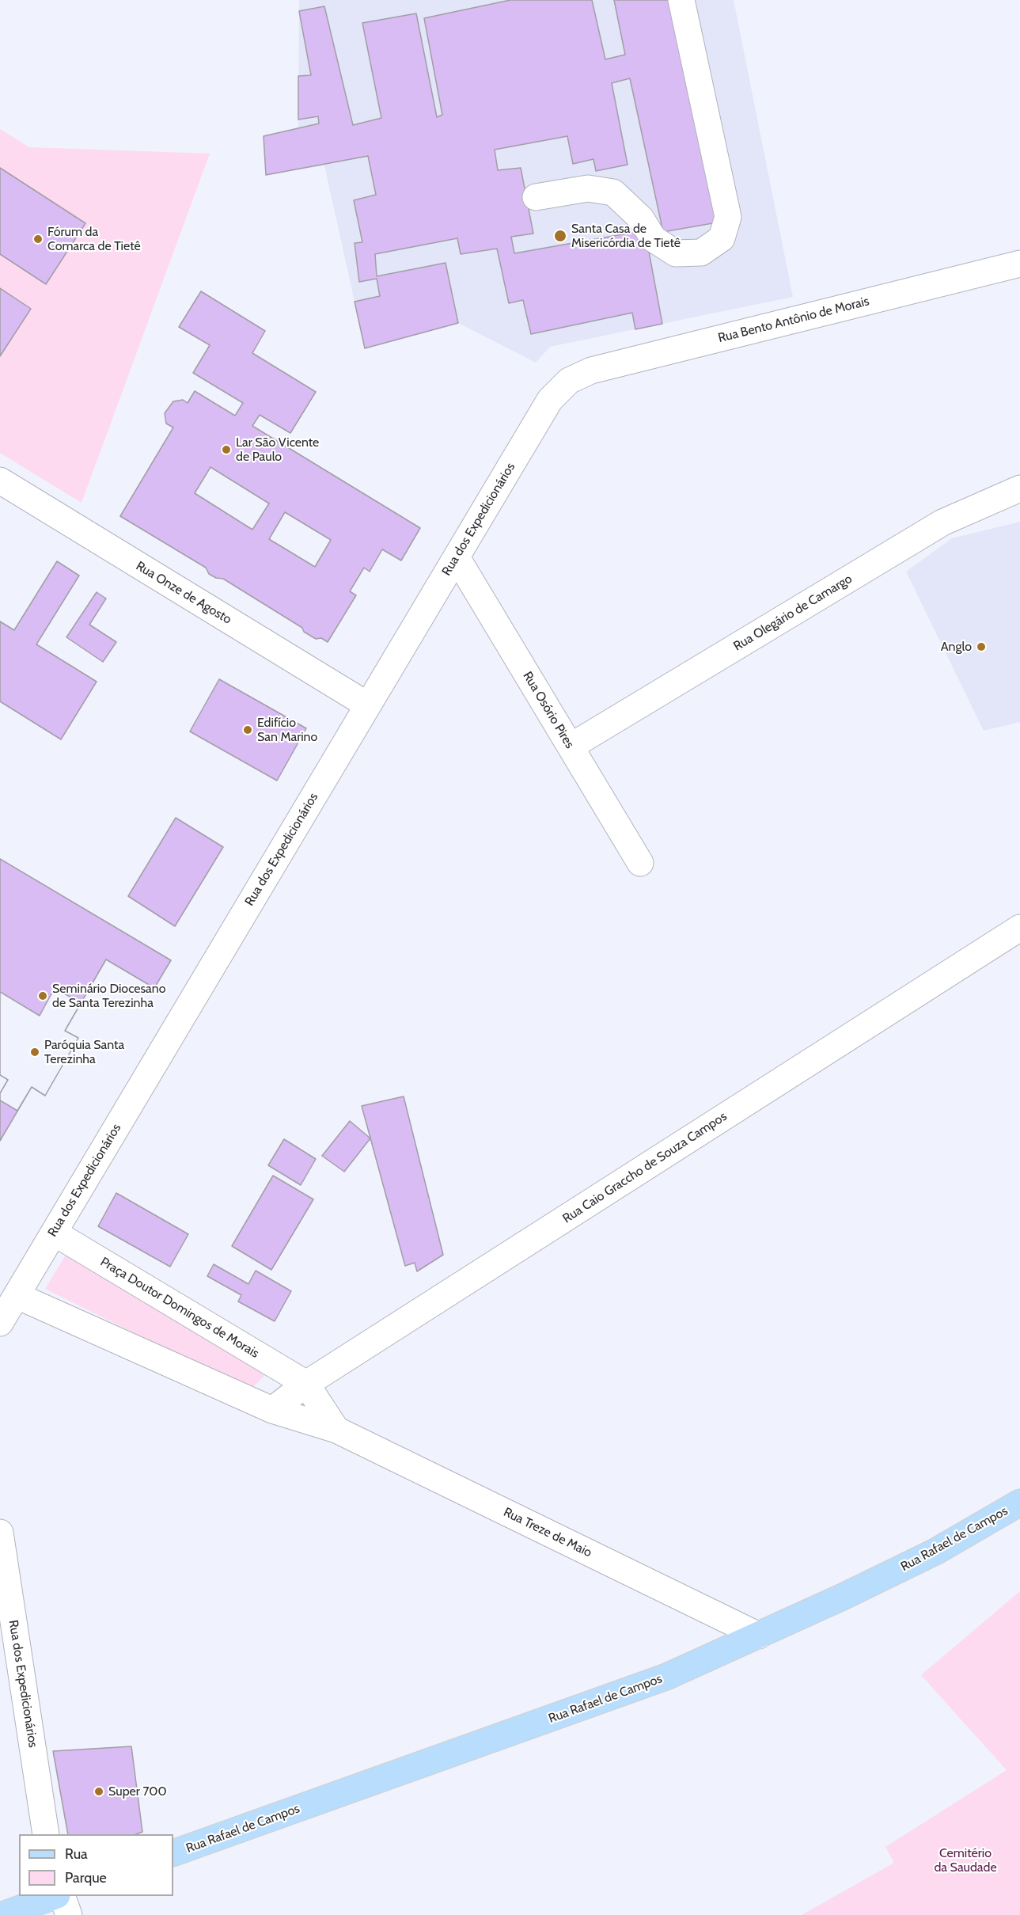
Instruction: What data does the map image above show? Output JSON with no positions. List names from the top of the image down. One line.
{"streets":{"main road":["Rua Rafael de Campos"],"street":["Rua Bento Antônio de Morais","Rua dos Expedicionários","Rua Onze de Agosto","Rua Olegário de Camargo","Rua Osório Pires","Rua Caio Graccho de Souza Campos","Praça Doutor Domingos de Morais","Rua Treze de Maio"]},"crossings":[["Rua Bento Antônio de Morais","Rua dos Expedicionários"],["Rua dos Expedicionários","Rua Onze de Agosto"],["Rua dos Expedicionários","Rua Osório Pires"],["Rua dos Expedicionários","Praça Doutor Domingos de Morais"],["Rua Olegário de Camargo","Rua Osório Pires"],["Rua Caio Graccho de Souza Campos","Praça Doutor Domingos de Morais"],["Rua Caio Graccho de Souza Campos","Rua Treze de Maio"],["Rua Treze de Maio","Rua Rafael de Campos"]],"parks":["Cemitério da Saudade"],"places":["Santa Casa de Misericórdia de Tietê","Fórum da Comarca de Tietê","Lar São Vicente de Paulo","Anglo","Edifício San Marino","Seminário Diocesano de Santa Terezinha","Paróquia Santa Terezinha","Super 700"],"legend":["Rua","Parque"]}
